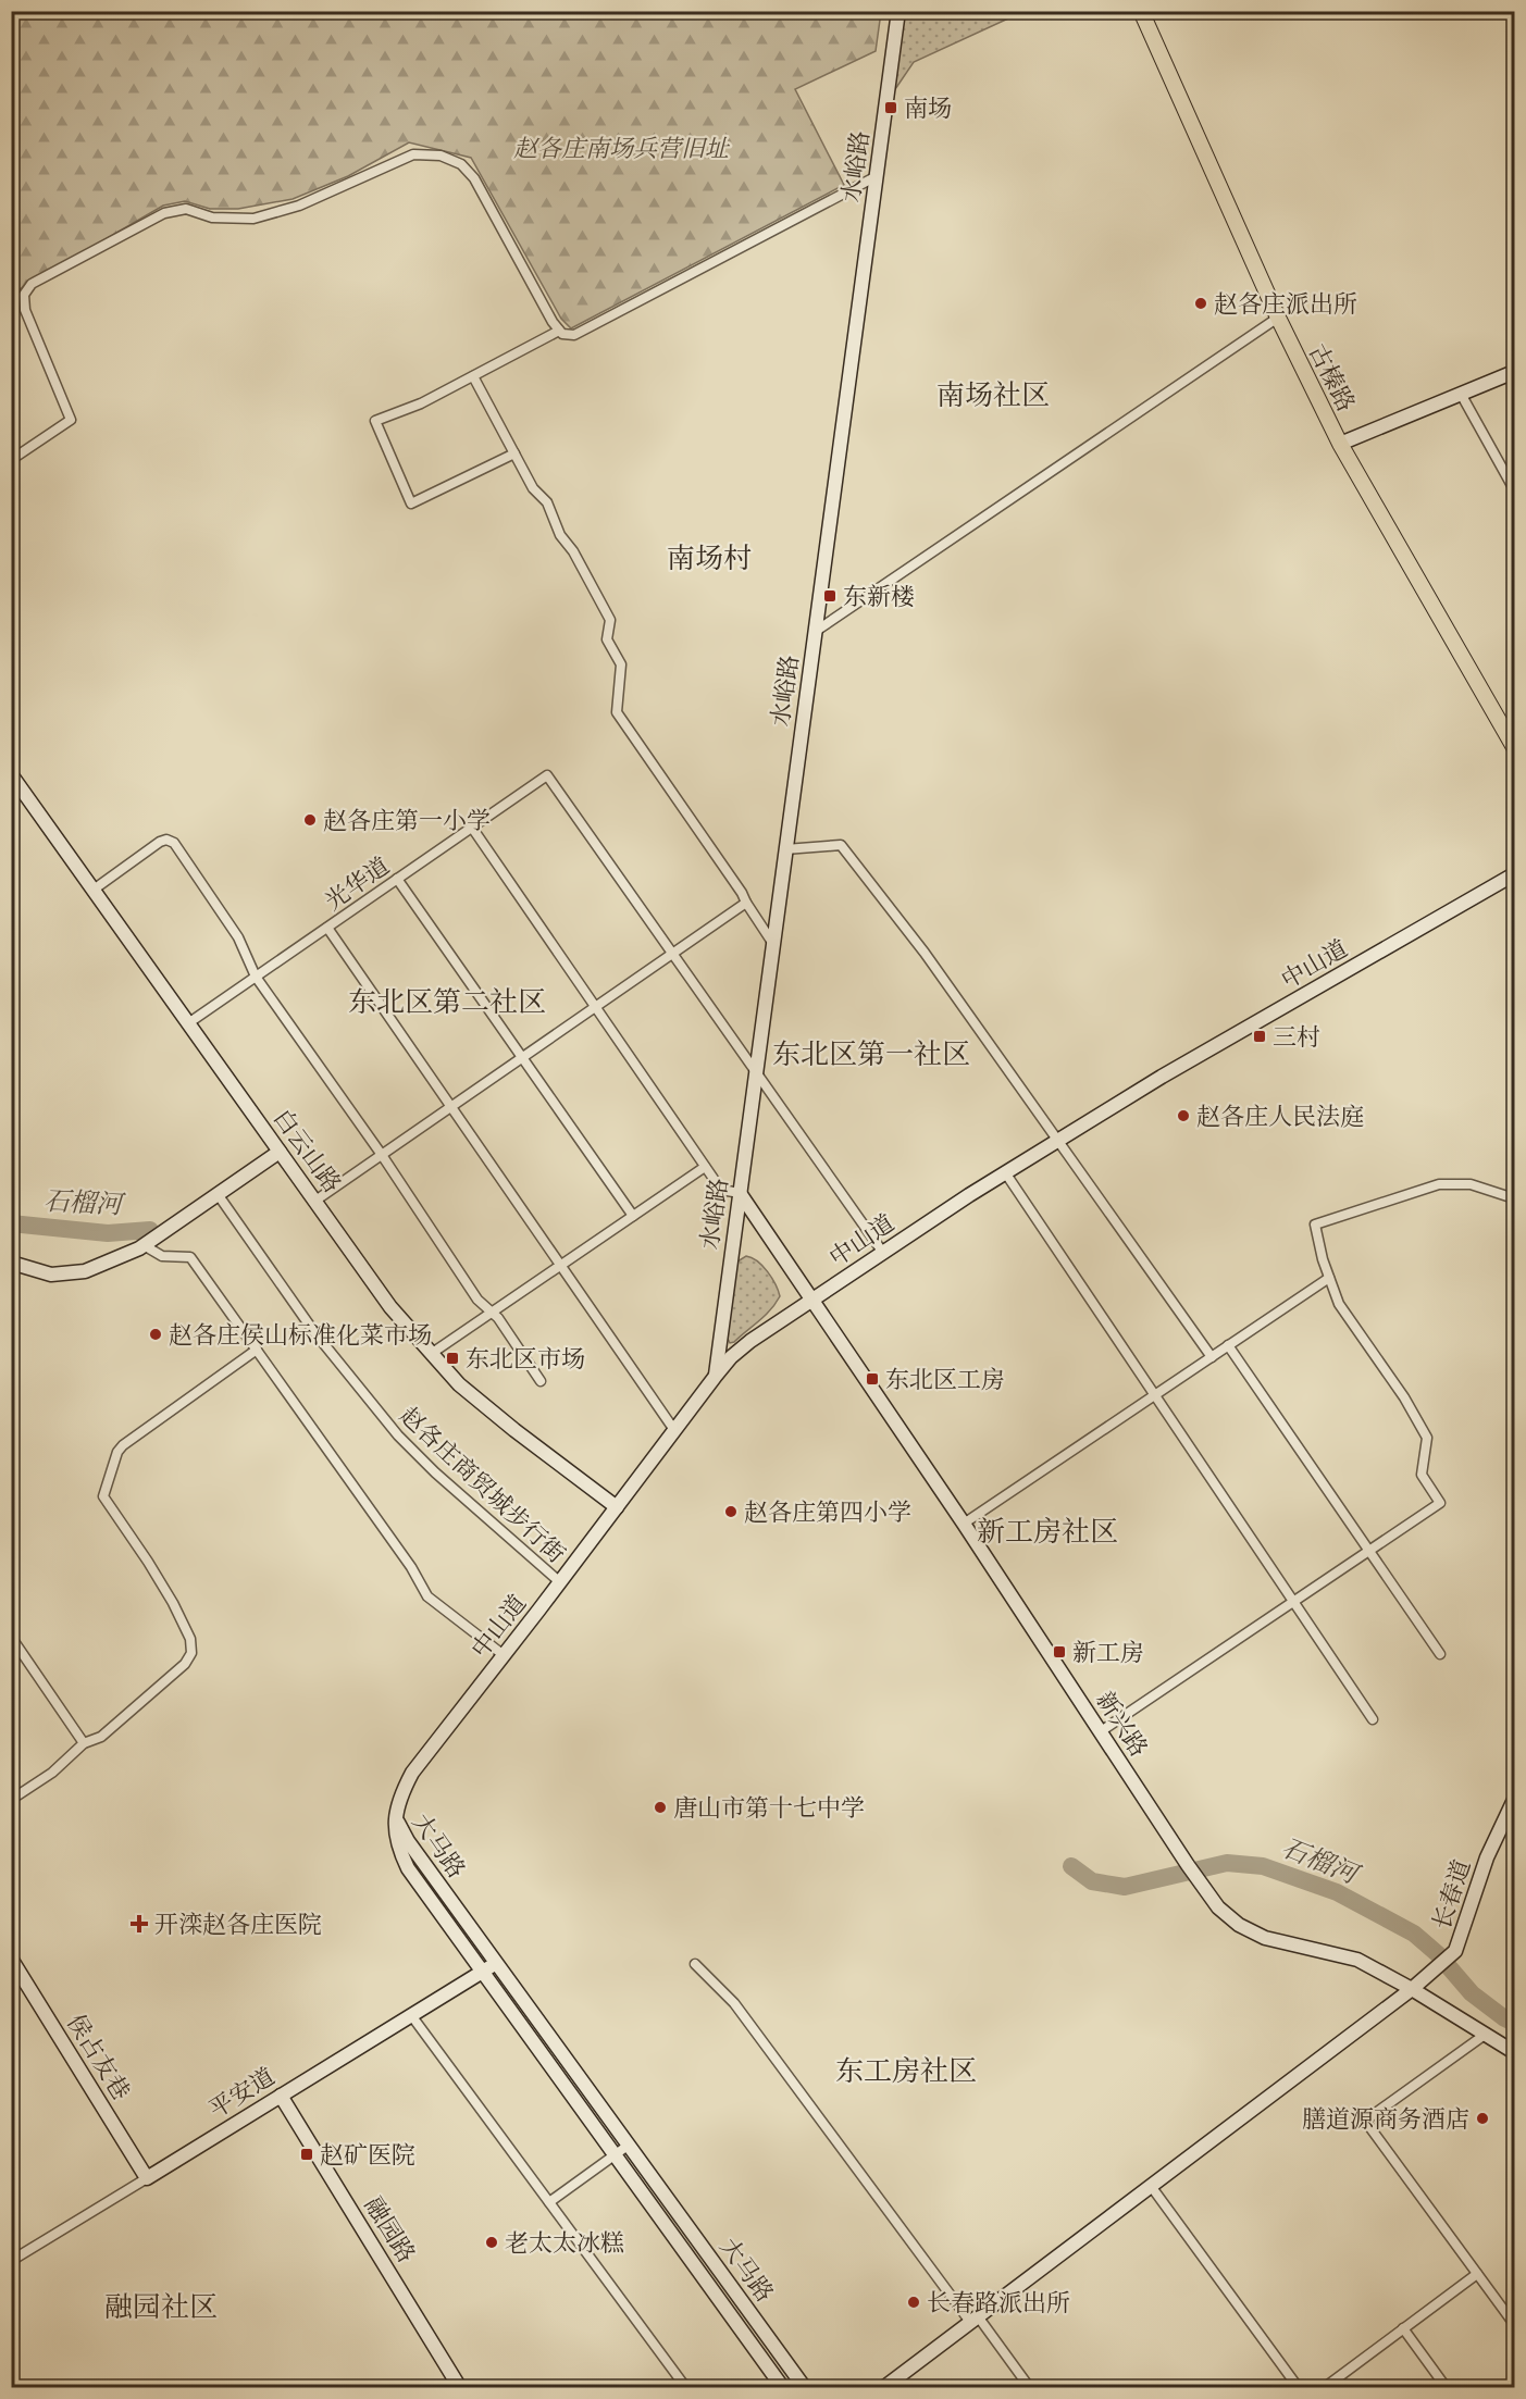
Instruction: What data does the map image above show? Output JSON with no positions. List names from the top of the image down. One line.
{"streets":{"main road":["古榛路"],"street":["水峪路","光华道","中山道","白云山路","赵各庄商贸城步行街","新兴路","大马路","长春道","侯占友巷","平安道","融园路"]},"crossings":[["水峪路","中山道"],["水峪路","新兴路"],["光华道","白云山路"],["中山道","白云山路"],["中山道","赵各庄商贸城步行街"],["中山道","新兴路"],["中山道","大马路"],["新兴路","长春道"],["大马路","平安道"],["侯占友巷","平安道"],["平安道","融园路"]],"districts":["南场社区","南场村","东北区第二社区","东北区第一社区","新工房社区","东工房社区","融园社区"],"water":["石榴河"],"parks":["赵各庄南场兵营旧址"],"places":{"transit":["南场","东新楼","三村","东北区市场","东北区工房","新工房","赵矿医院"],"other":["赵各庄派出所","赵各庄第一小学","赵各庄人民法庭","赵各庄侯山标准化菜市场","赵各庄第四小学","唐山市第十七中学","膳道源商务酒店","老太太冰糕","长春路派出所"],"health":["开滦赵各庄医院"]}}
